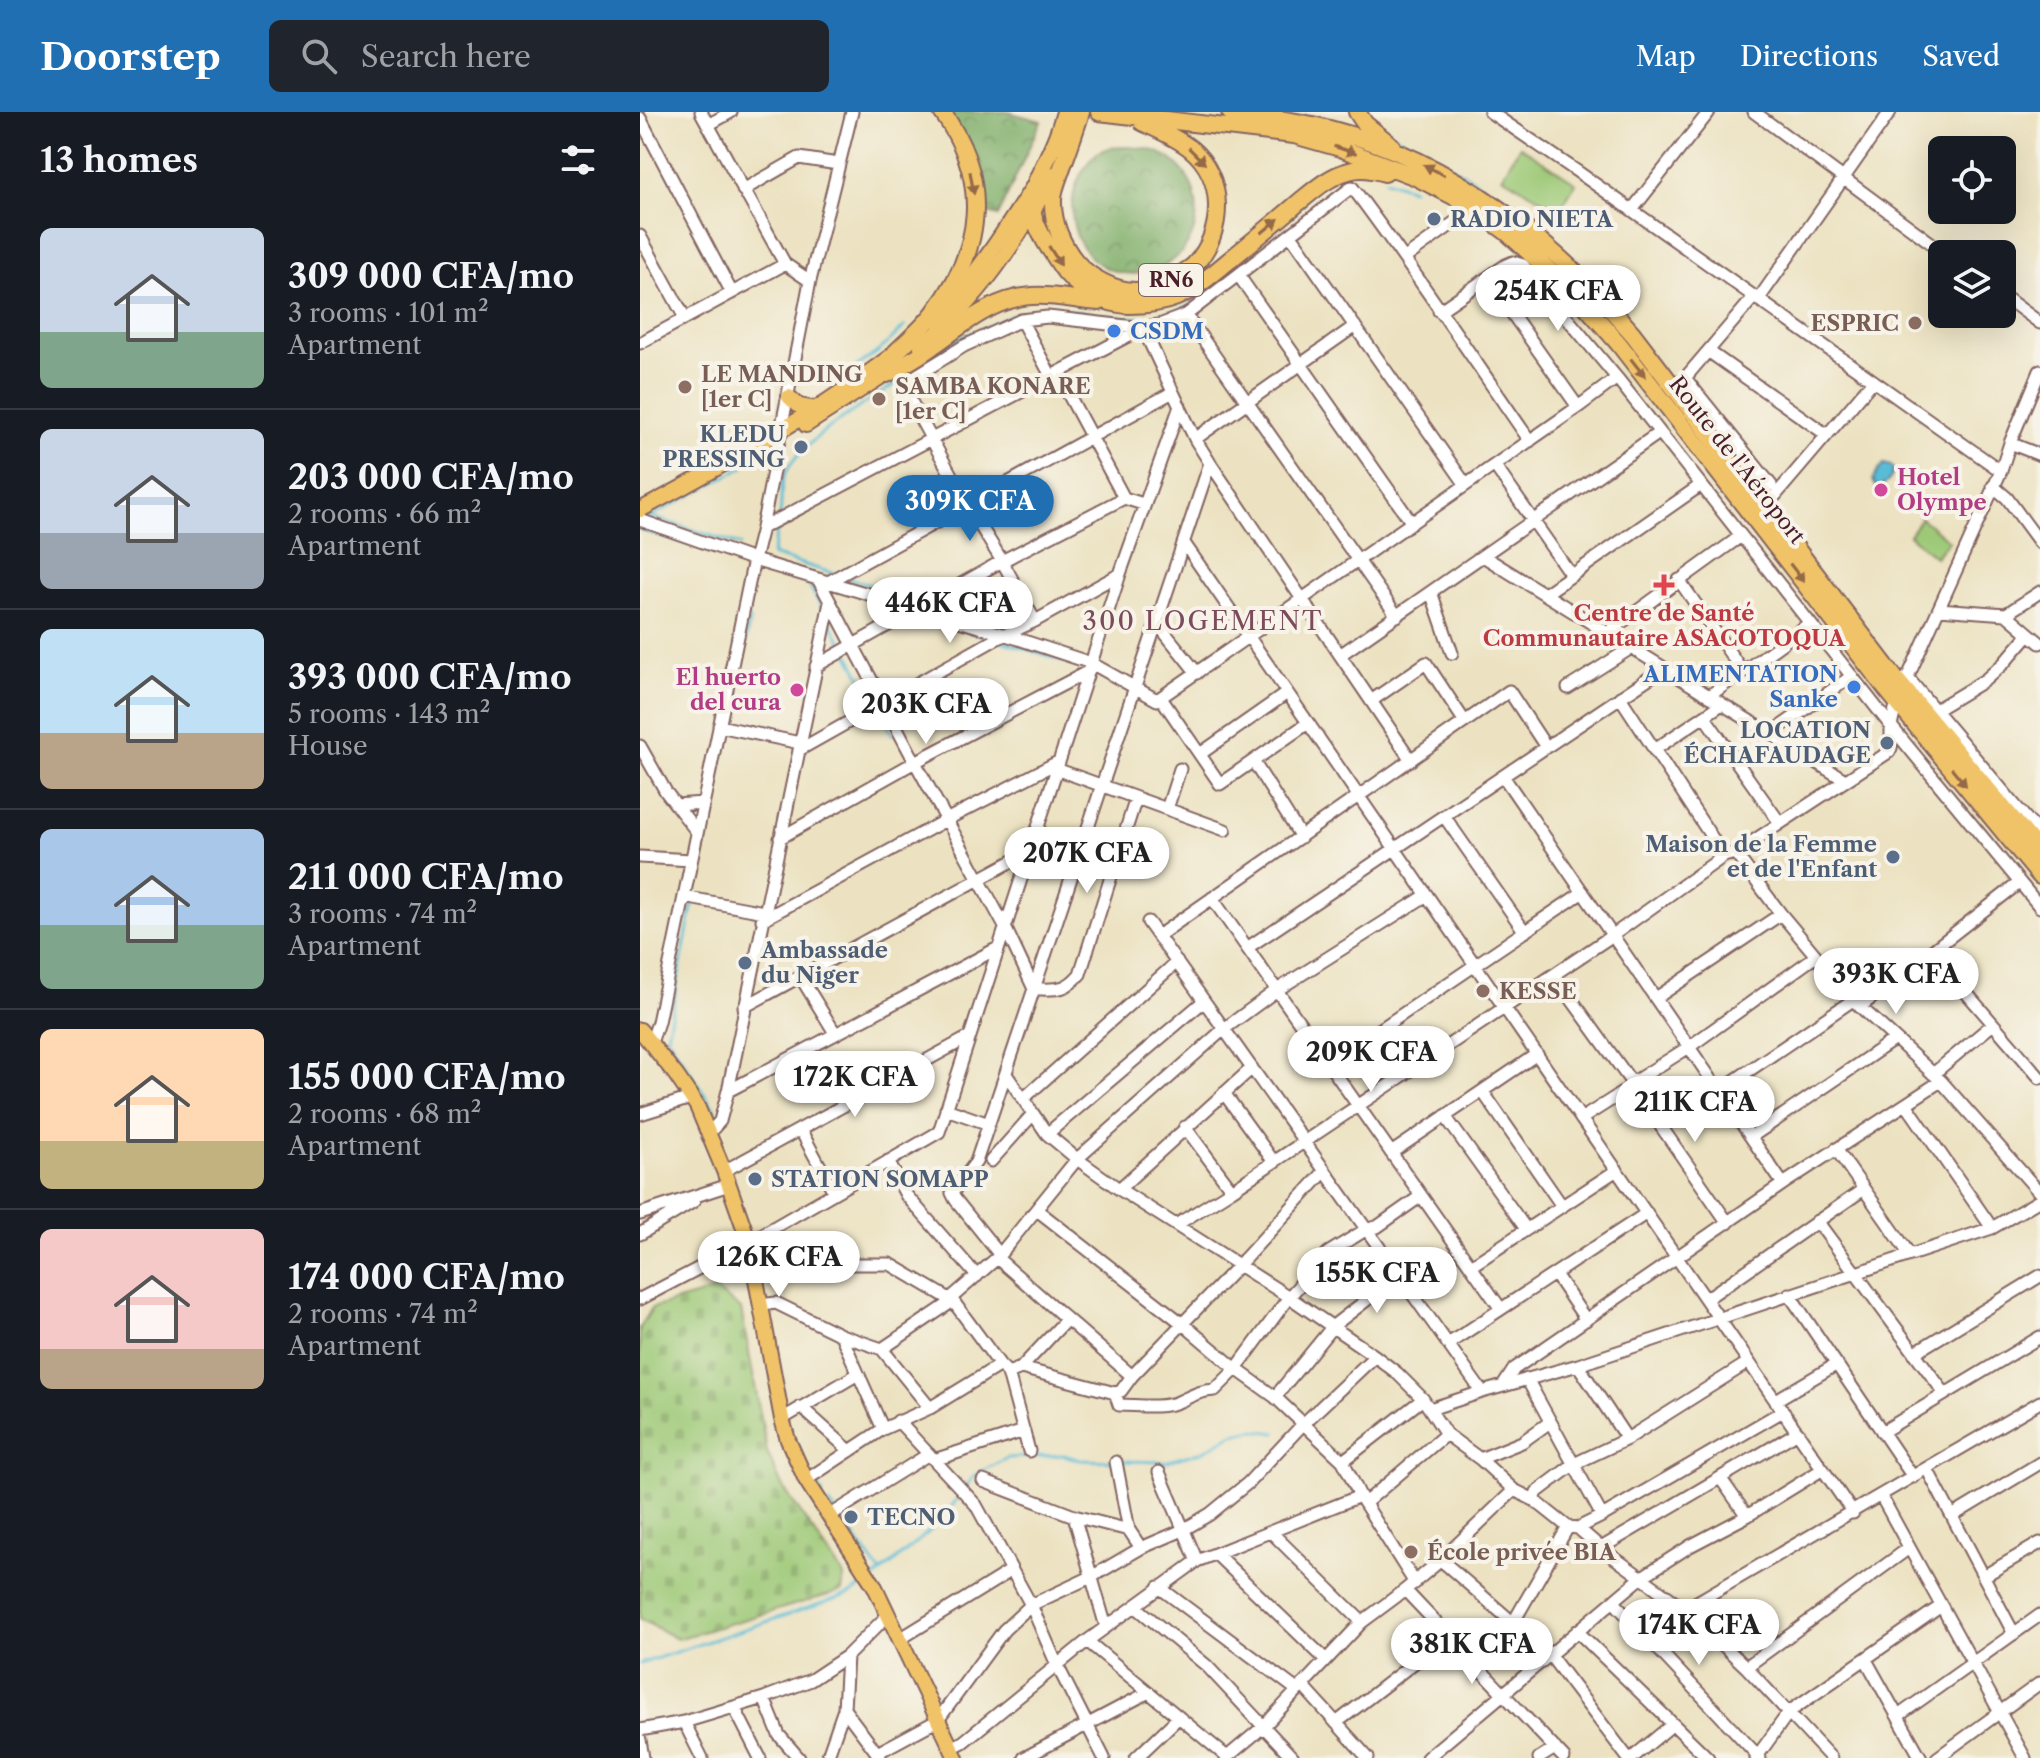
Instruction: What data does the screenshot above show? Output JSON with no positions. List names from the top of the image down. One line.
{"streets":{"highway":["RN6","Route de l'Aéroport"]},"crossings":[["RN6","Route de l'Aéroport"]],"districts":["300 LOGEMENT"],"places":{"other":["RADIO NIETA","ESPRIC","CSDM","LE MANDING [1er C]","SAMBA KONARE [1er C]","KLEDU PRESSING","Hotel Olympe","ALIMENTATION Sanke","El huerto del cura","LOCATION ÉCHAFAUDAGE","Maison de la Femme et de l'Enfant","Ambassade du Niger","KESSE","STATION SOMAPP","TECNO","École privée BIA"],"health":["Centre de Santé Communautaire ASACOTOQUA"]},"page":{"header":"Doorstep","search":"Search here","nav":["Map","Directions","Saved"],"heading":"13 homes","list":[{"name":"309 000 CFA/mo","note":"3 rooms · 101 m² · Apartment"},{"name":"203 000 CFA/mo","note":"2 rooms · 66 m² · Apartment"},{"name":"393 000 CFA/mo","note":"5 rooms · 143 m² · House"},{"name":"211 000 CFA/mo","note":"3 rooms · 74 m² · Apartment"},{"name":"155 000 CFA/mo","note":"2 rooms · 68 m² · Apartment"},{"name":"174 000 CFA/mo","note":"2 rooms · 74 m² · Apartment"}],"price":["254K CFA","309K CFA","446K CFA","203K CFA","207K CFA","393K CFA","209K CFA","172K CFA","211K CFA","126K CFA","155K CFA","174K CFA","381K CFA"]}}
